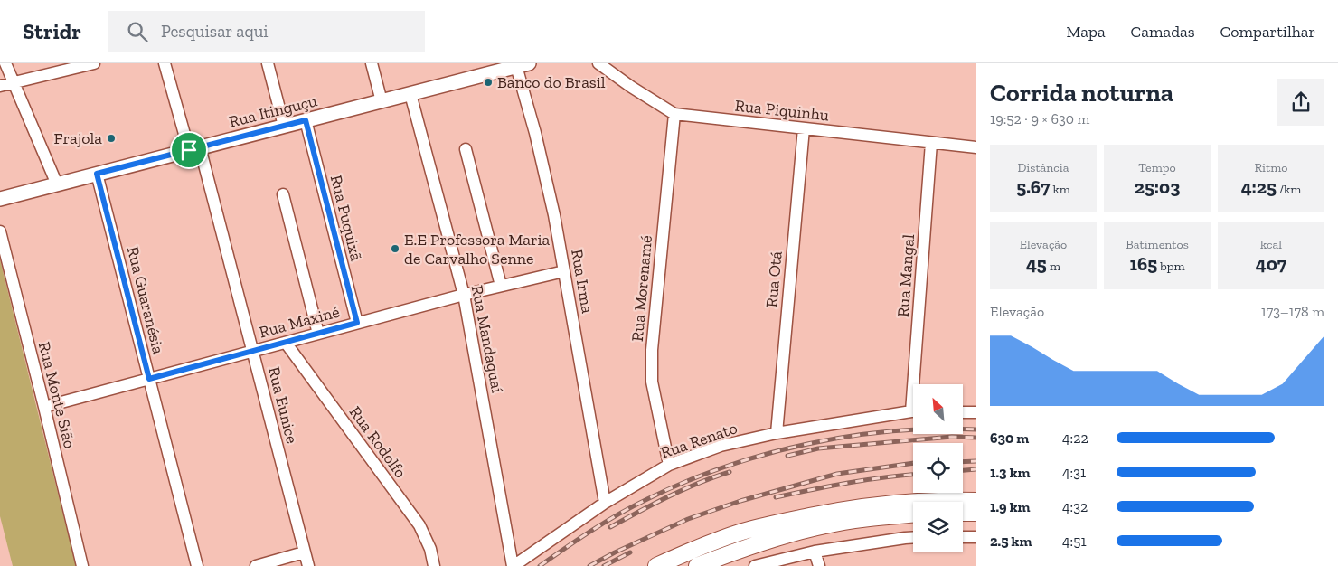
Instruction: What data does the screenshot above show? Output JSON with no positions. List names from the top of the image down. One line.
{"streets":{"main road":["Rua Itinguçu"],"street":["Rua Piquinhu","Rua Puquixã","Rua Mangal","Rua Otá","Rua Irma","Rua Morenamé","Rua Guaranésia","Rua Maxiné","Rua Mandaguaí","Rua Monte Sião","Rua Eunice","Rua Renato","Rua Rodolfo"]},"crossings":[["Rua Piquinhu","Rua Mangal"],["Rua Piquinhu","Rua Otá"],["Rua Piquinhu","Rua Morenamé"],["Rua Itinguçu","Rua Puquixã"],["Rua Itinguçu","Rua Irma"],["Rua Itinguçu","Rua Guaranésia"],["Rua Itinguçu","Rua Mandaguaí"],["Rua Itinguçu","Rua Eunice"],["Rua Puquixã","Rua Maxiné"],["Rua Otá","Rua Renato"],["Rua Irma","Rua Maxiné"],["Rua Irma","Rua Renato"],["Rua Morenamé","Rua Renato"],["Rua Guaranésia","Rua Maxiné"],["Rua Maxiné","Rua Mandaguaí"],["Rua Maxiné","Rua Monte Sião"],["Rua Maxiné","Rua Eunice"],["Rua Maxiné","Rua Rodolfo"],["Rua Mandaguaí","Rua Renato"]],"places":["Banco do Brasil","Frajola","E.E Professora Maria de Carvalho Senne"],"north":"top left","page":{"header":"Stridr","search":"Pesquisar aqui","nav":["Mapa","Camadas","Compartilhar"],"heading":["Corrida noturna","19:52 · 9 × 630 m"],"stats":[["Distância","5.67 km"],["Tempo","25:03"],["Ritmo","4:25 /km"],["Elevação","45 m"],["Batimentos","165 bpm"],["kcal","407"]],"chart":["Elevação","173–178 m"],"list":[{"name":"630 m","note":"4:22"},{"name":"1.3 km","note":"4:31"},{"name":"1.9 km","note":"4:32"},{"name":"2.5 km","note":"4:51"}]}}
